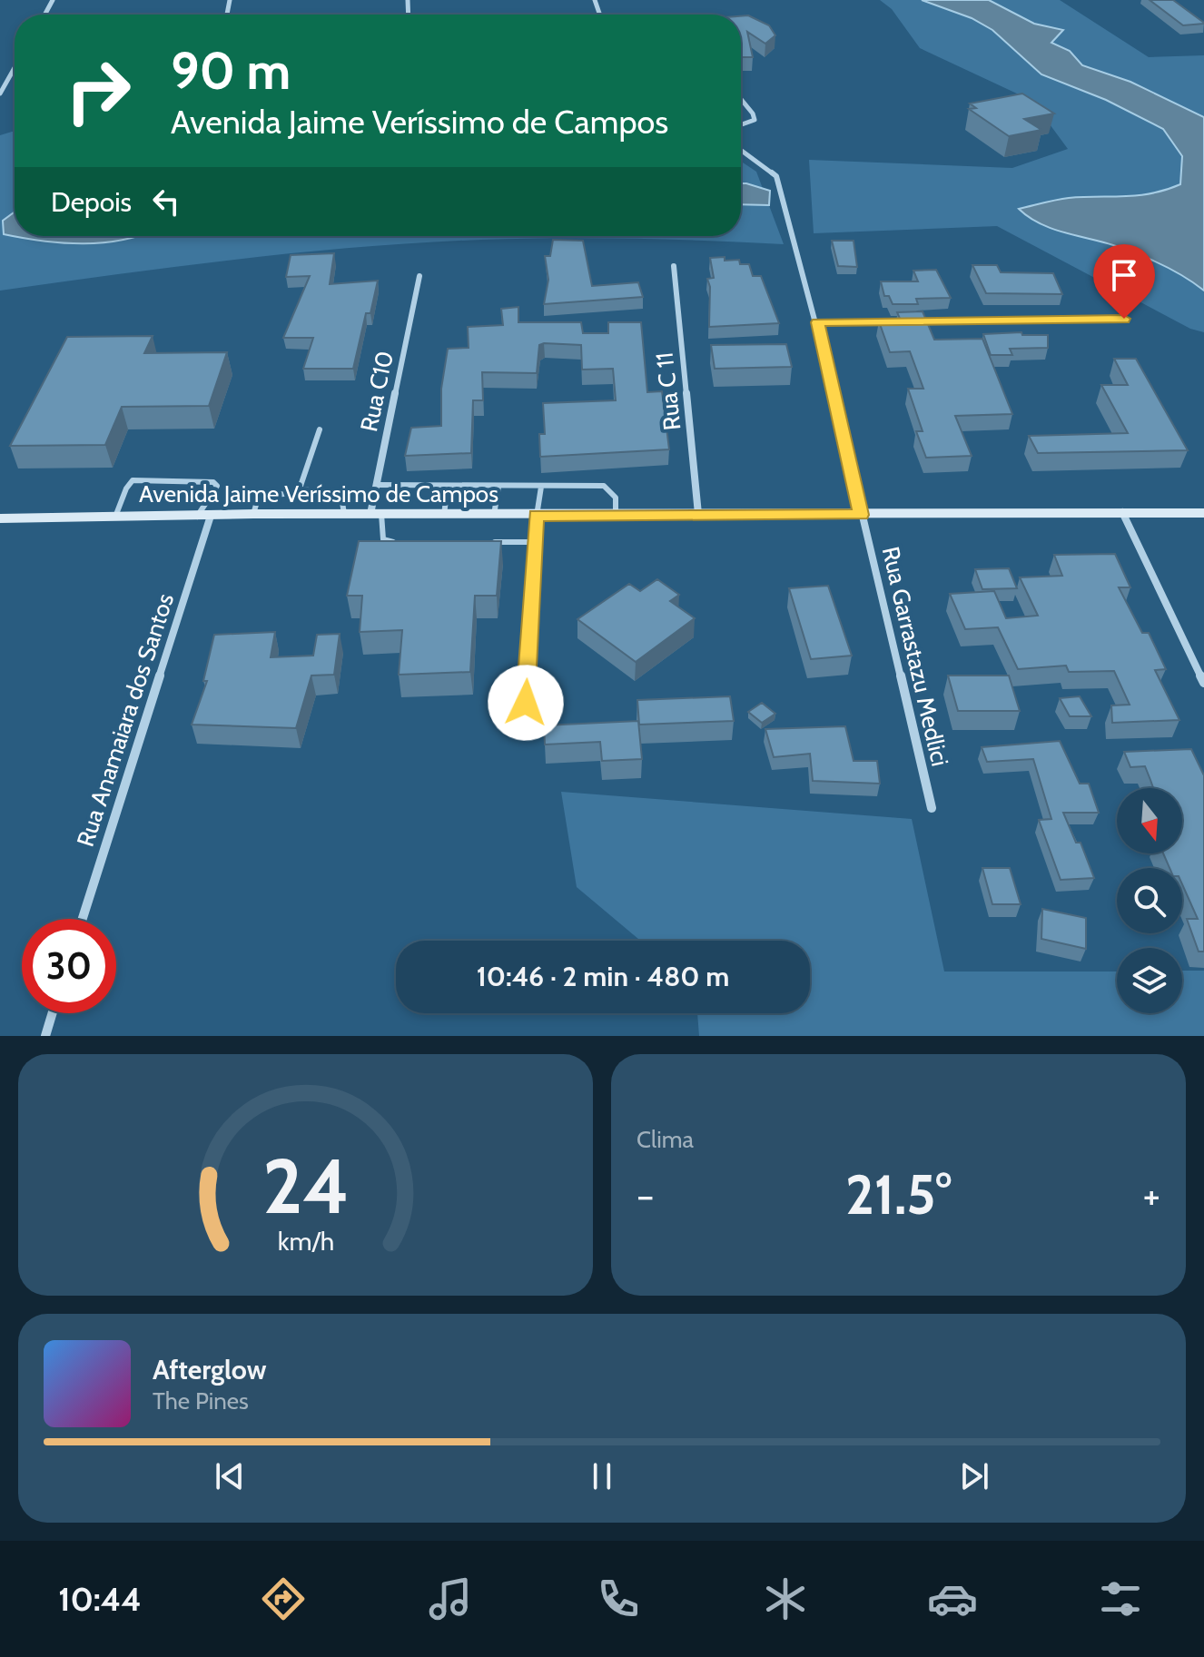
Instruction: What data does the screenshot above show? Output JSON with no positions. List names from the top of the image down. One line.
{"streets":{"street":["Rua C10","Rua C 11","Avenida Jaime Veríssimo de Campos","Rua Garrastazu Medlici","Rua Anamaiara dos Santos"]},"crossings":[["Rua C10","Avenida Jaime Veríssimo de Campos"],["Rua C 11","Avenida Jaime Veríssimo de Campos"],["Avenida Jaime Veríssimo de Campos","Rua Garrastazu Medlici"],["Avenida Jaime Veríssimo de Campos","Rua Anamaiara dos Santos"]],"north":"bottom","page":{"turn":["90 m","Avenida Jaime Veríssimo de Campos"],"then":"Depois","limit":"30","trip":"10:46 · 2 min · 480 m","tile":"Clima","heat":["−","21.5°","+"],"song":["Afterglow","The Pines"],"tabs":"10:44","gauge":["24","km/h"]}}
